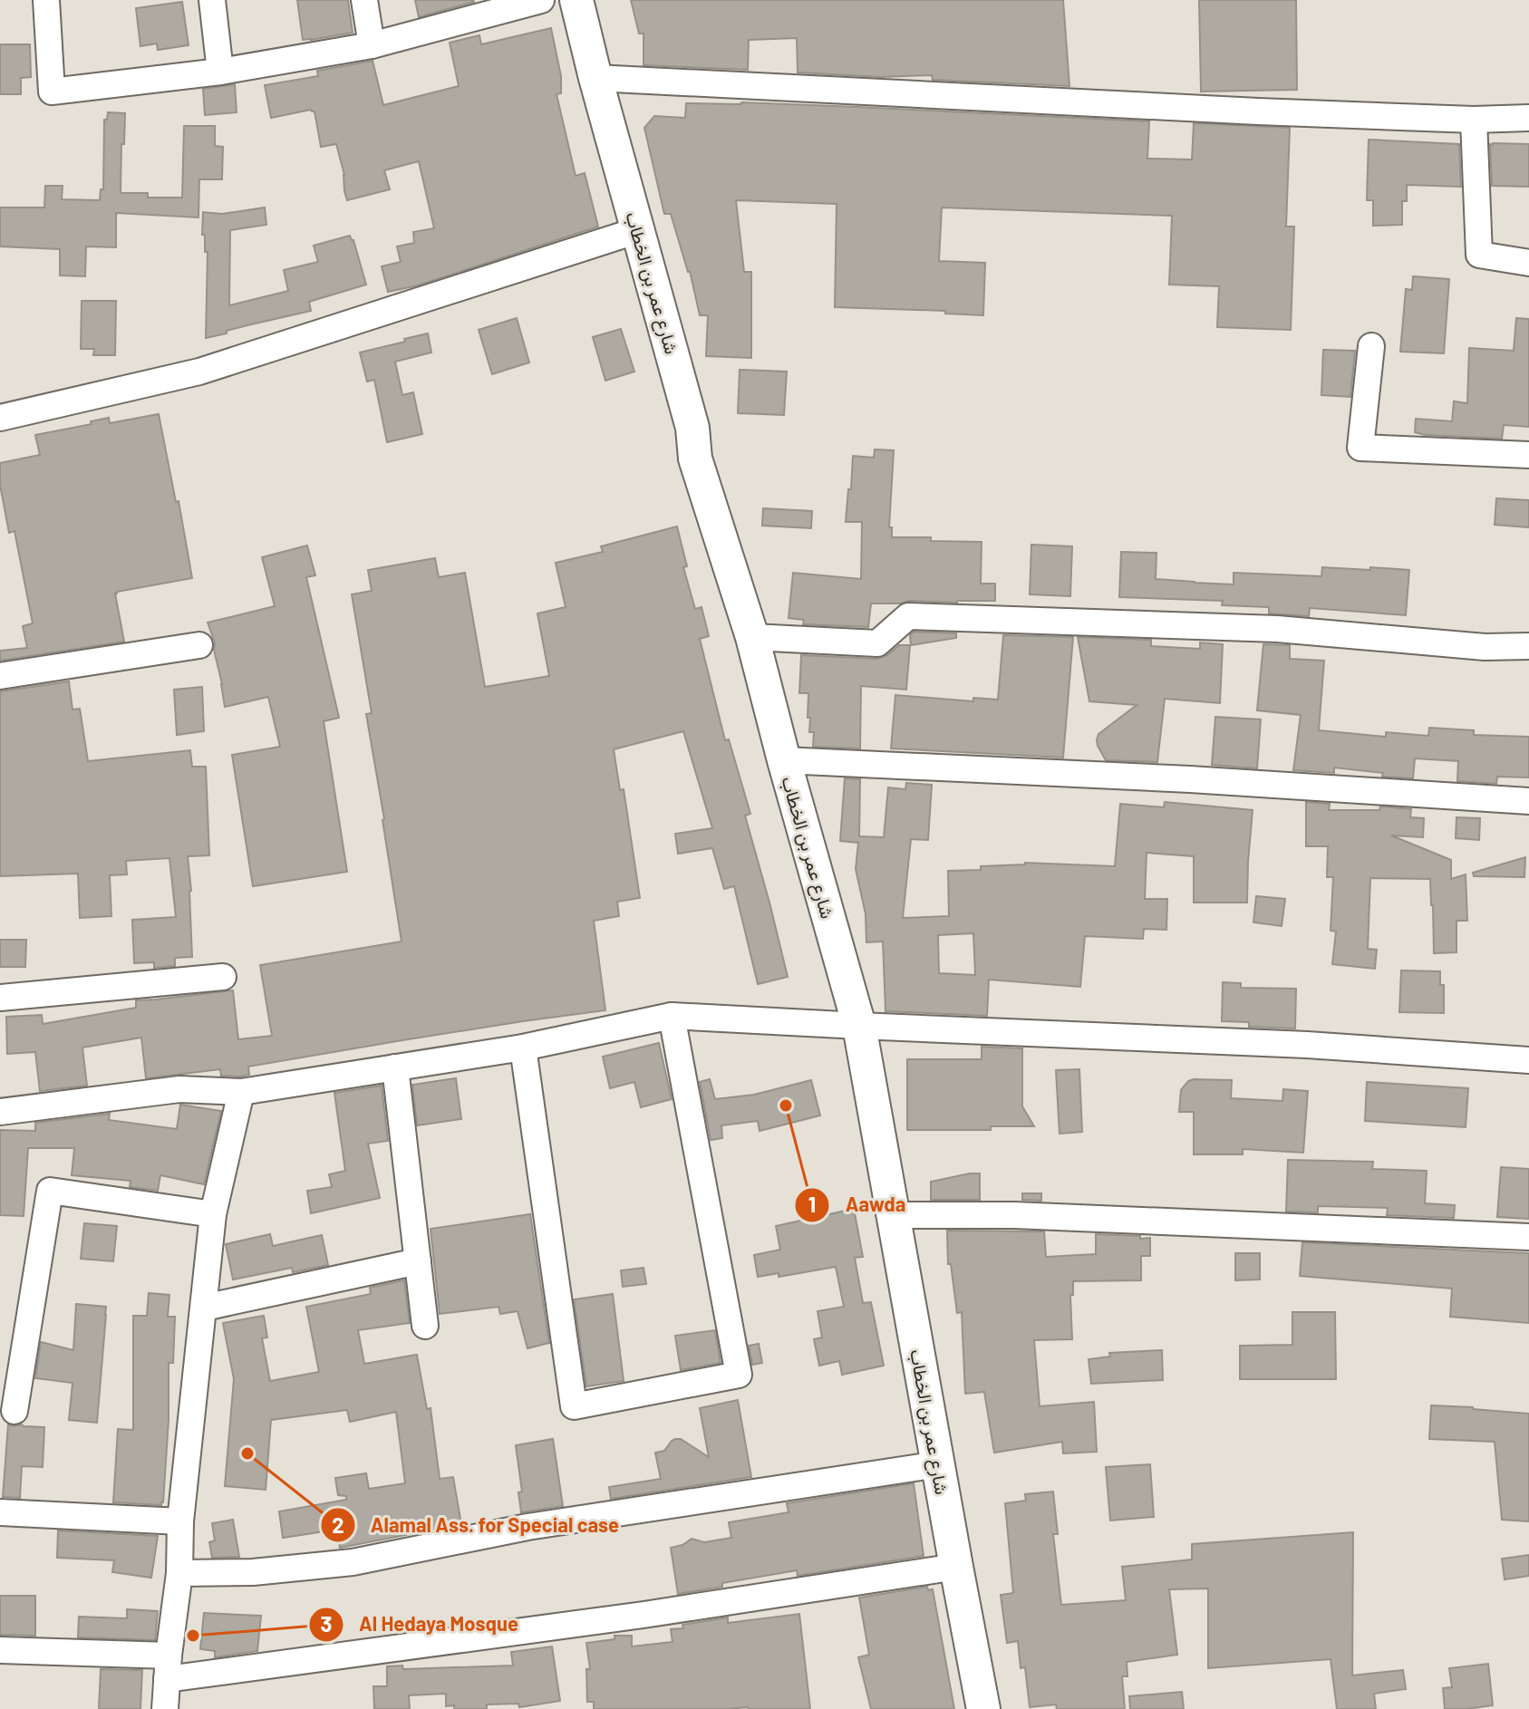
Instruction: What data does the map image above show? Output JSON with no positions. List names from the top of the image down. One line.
{"streets":{"main road":["شارع عمر بن الخطاب"]},"places":["Aawda","Alamal Ass. for Special case","Al Hedaya Mosque"]}
